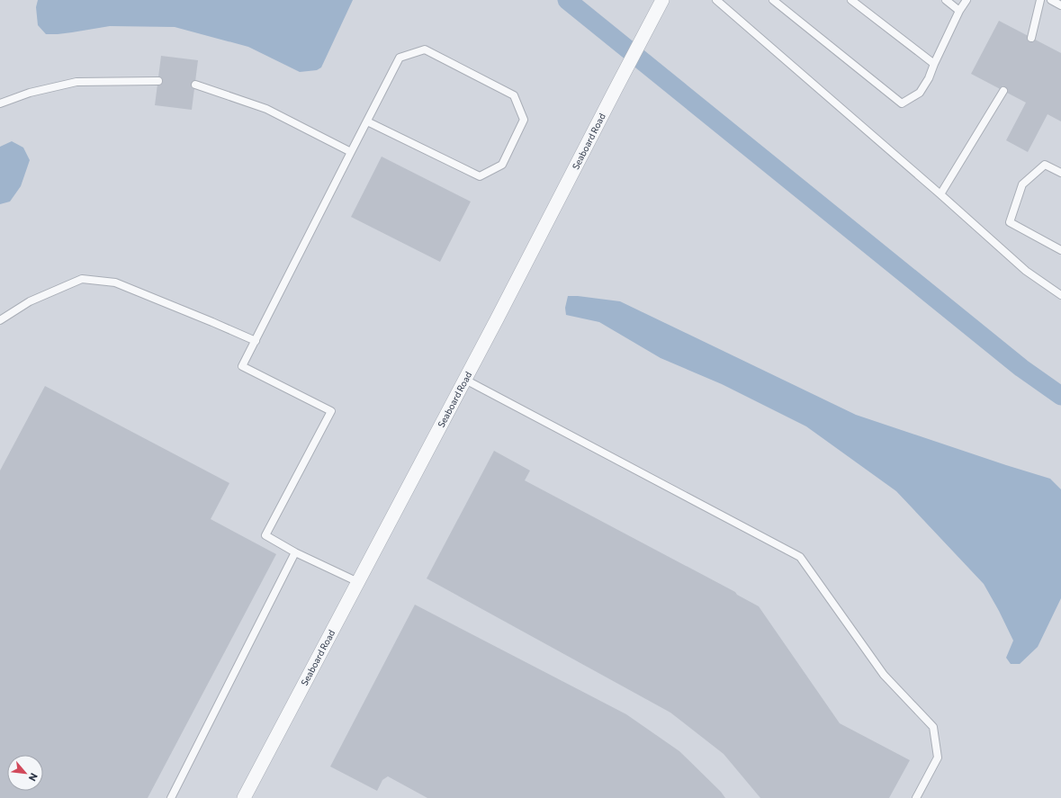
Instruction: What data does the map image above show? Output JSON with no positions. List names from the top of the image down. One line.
{"streets":{"street":["Seaboard Road"]},"north":"bottom right"}
